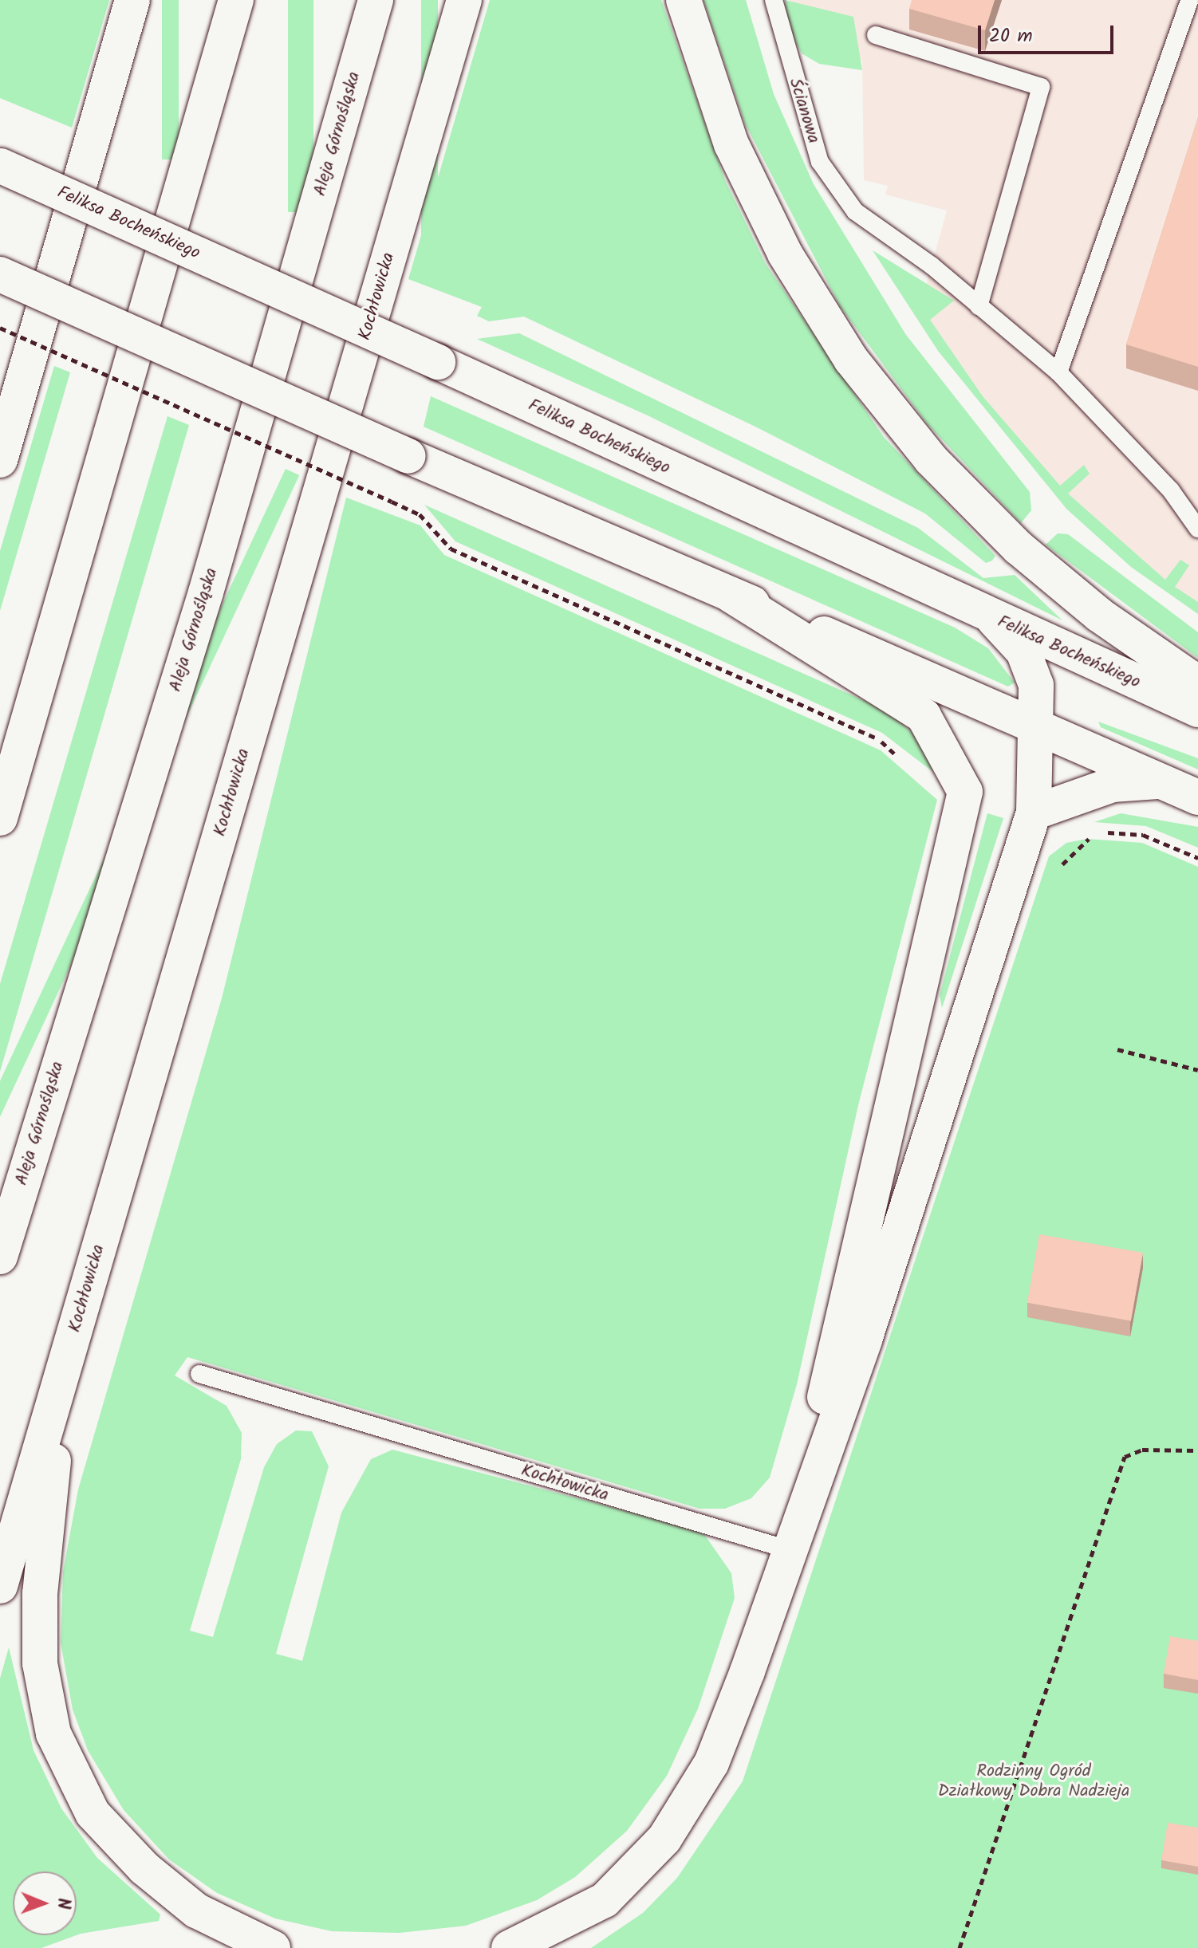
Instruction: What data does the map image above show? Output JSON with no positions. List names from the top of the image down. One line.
{"streets":{"main road":["Aleja Górnośląska","Feliksa Bocheńskiego","Kochłowicka"],"lane":["Ścianowa"]},"parks":["Rodzinny Ogród Działkowy Dobra Nadzieja"],"scale_bar":"20 m","north":"right"}
